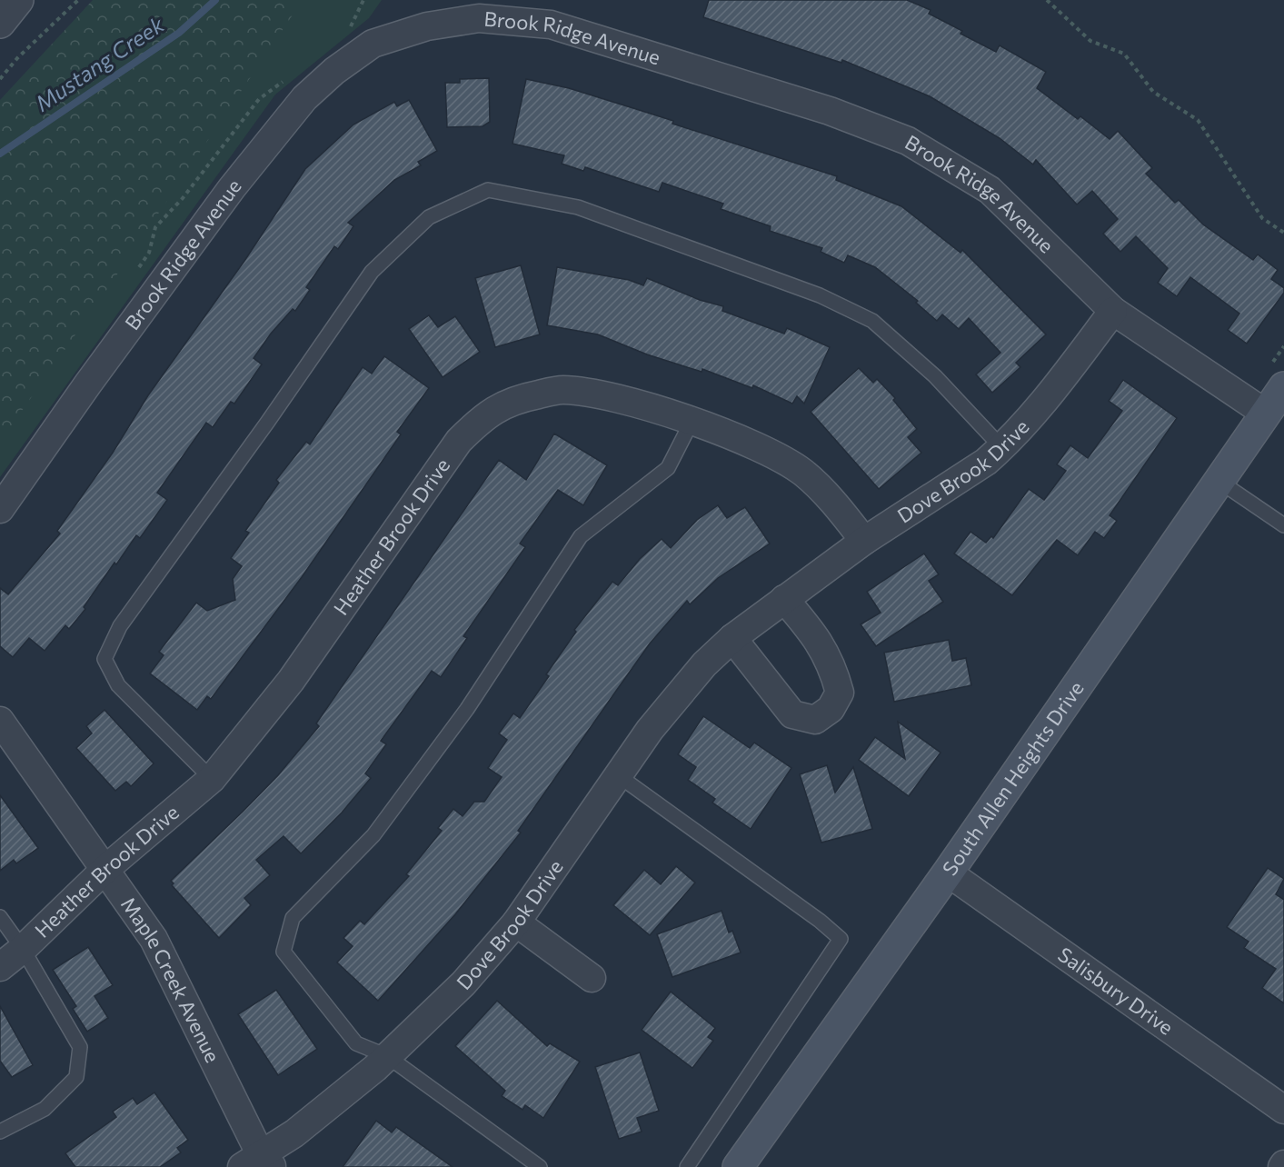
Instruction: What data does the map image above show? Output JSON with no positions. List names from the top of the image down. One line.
{"streets":{"main road":["South Allen Heights Drive"],"street":["Brook Ridge Avenue","Dove Brook Drive","Heather Brook Drive","Maple Creek Avenue","Salisbury Drive"]},"crossings":[["Brook Ridge Avenue","Dove Brook Drive"],["Brook Ridge Avenue","South Allen Heights Drive"],["Dove Brook Drive","Heather Brook Drive"],["Dove Brook Drive","Maple Creek Avenue"],["Heather Brook Drive","Maple Creek Avenue"],["South Allen Heights Drive","Salisbury Drive"]],"water":["Mustang Creek"]}
